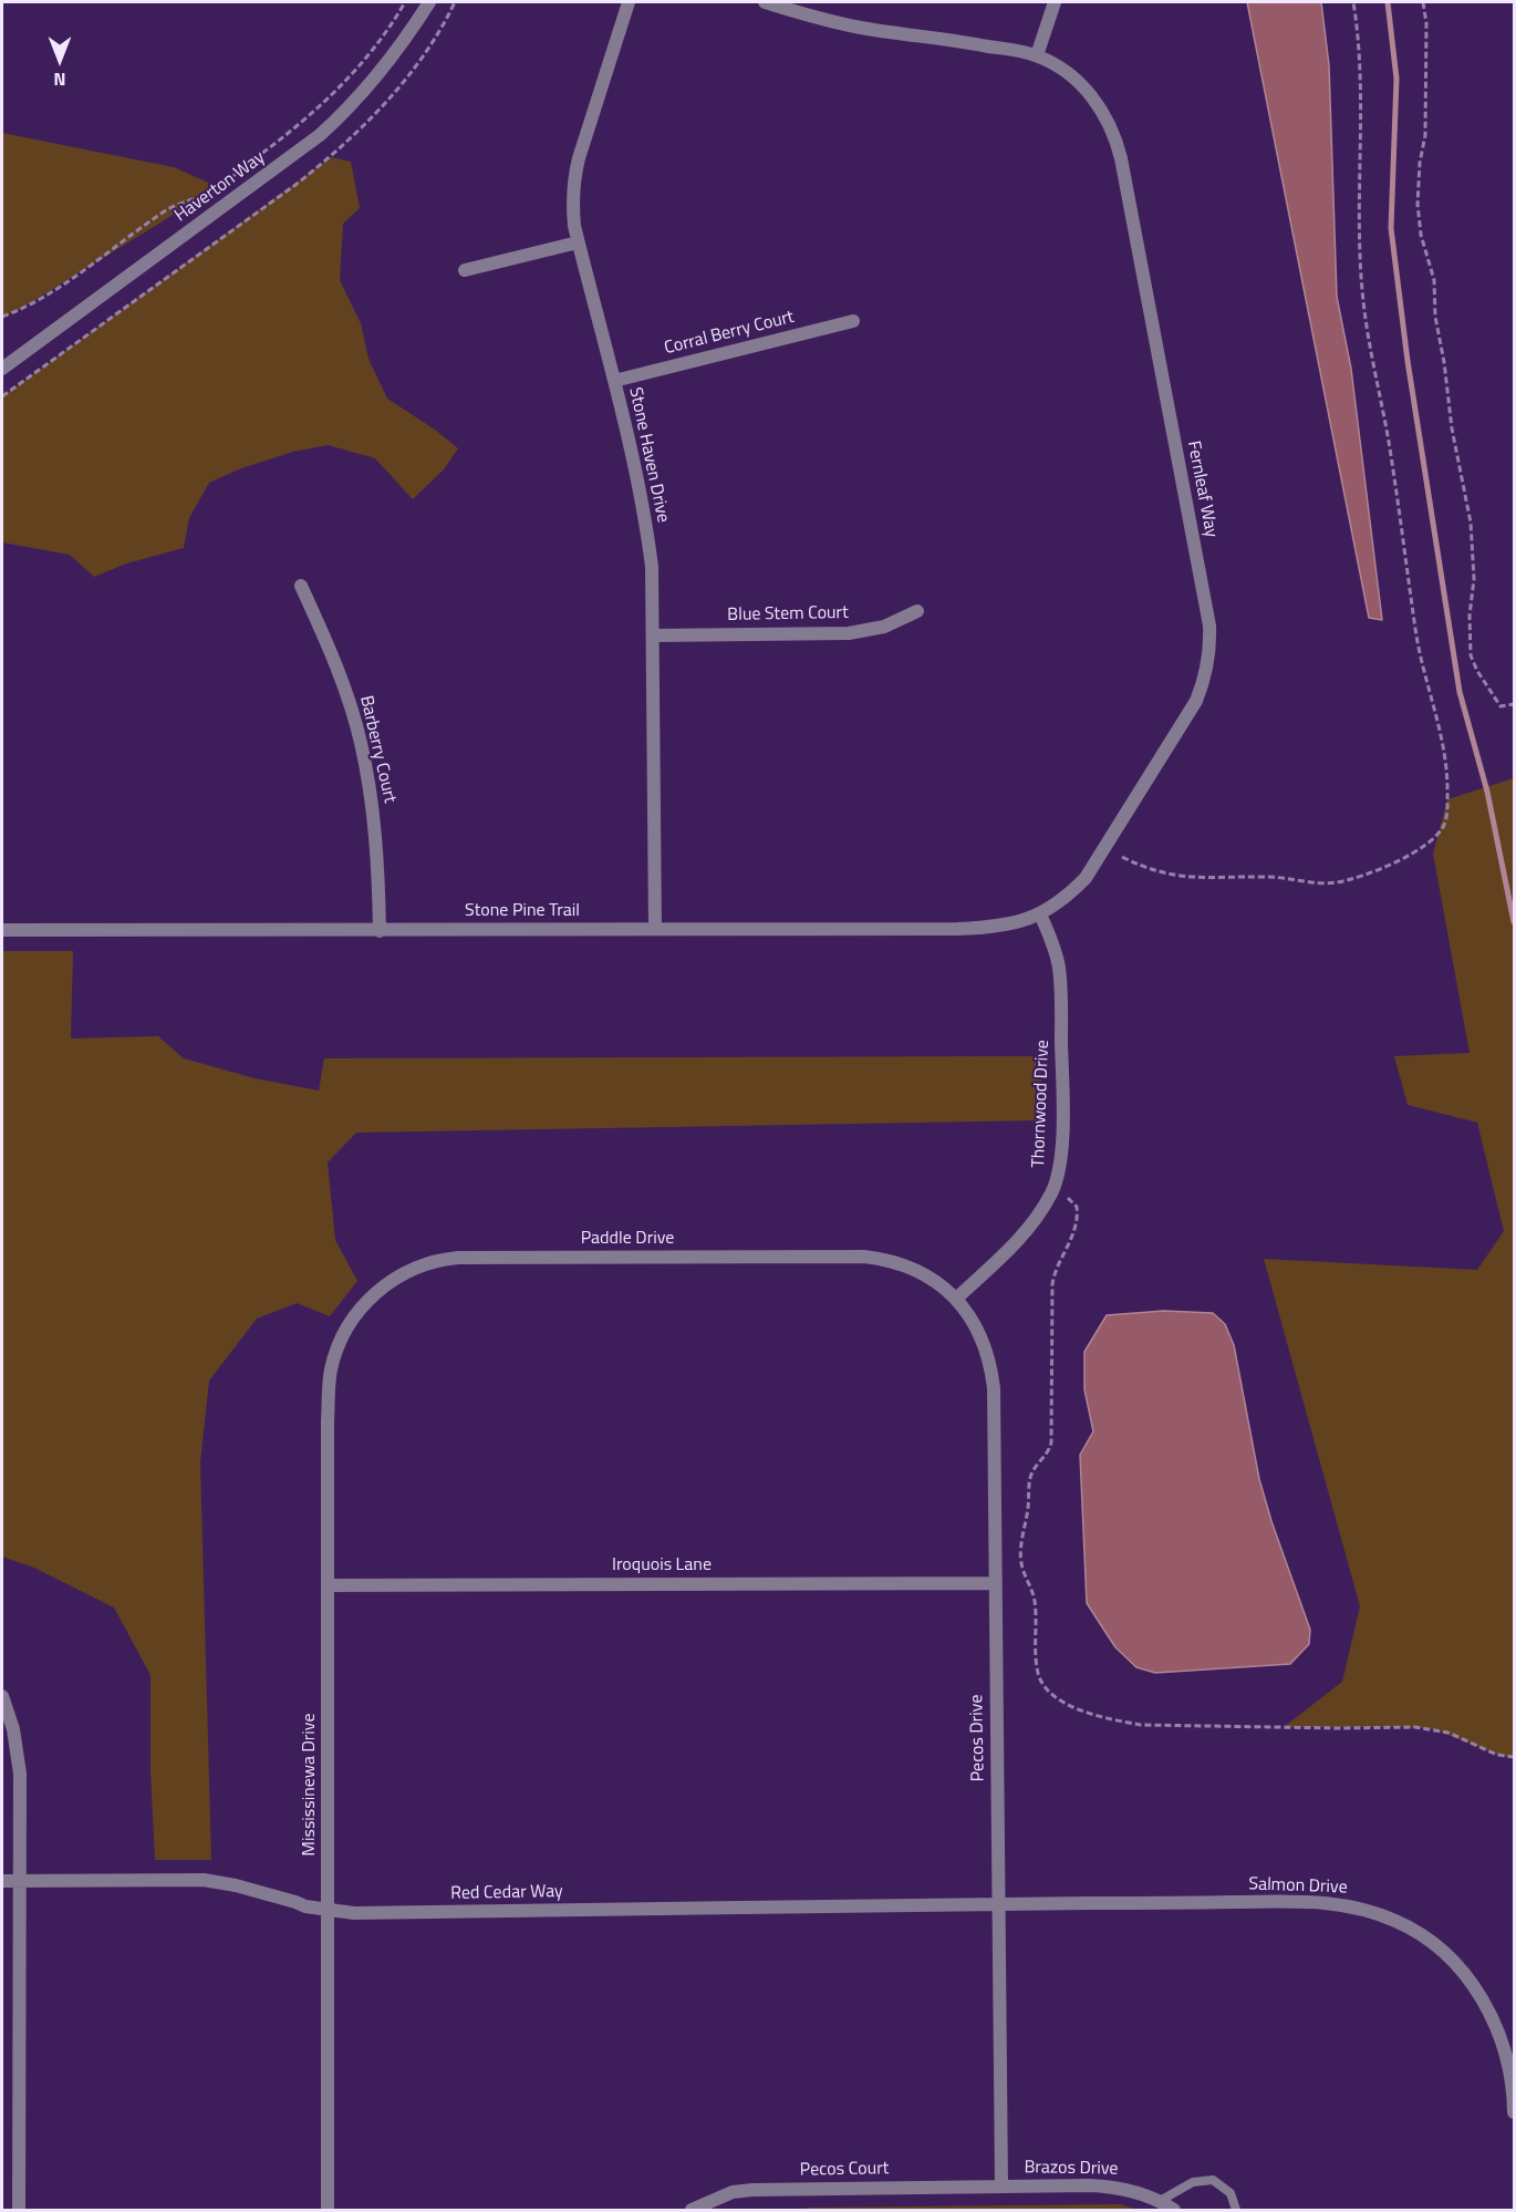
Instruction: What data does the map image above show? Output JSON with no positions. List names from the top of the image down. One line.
{"streets":{"street":["Haverton Way","Corral Berry Court","Stone Haven Drive","Fernleaf Way","Blue Stem Court","Barberry Court","Stone Pine Trail","Thornwood Drive","Paddle Drive","Iroquois Lane","Pecos Drive","Mississinewa Drive","Salmon Drive","Red Cedar Way","Brazos Drive","Pecos Court"]},"crossings":[["Corral Berry Court","Stone Haven Drive"],["Stone Haven Drive","Blue Stem Court"],["Stone Haven Drive","Stone Pine Trail"],["Fernleaf Way","Stone Pine Trail"],["Fernleaf Way","Thornwood Drive"],["Barberry Court","Stone Pine Trail"],["Stone Pine Trail","Thornwood Drive"],["Thornwood Drive","Paddle Drive"],["Thornwood Drive","Pecos Drive"],["Paddle Drive","Pecos Drive"],["Paddle Drive","Mississinewa Drive"],["Iroquois Lane","Pecos Drive"],["Iroquois Lane","Mississinewa Drive"],["Pecos Drive","Salmon Drive"],["Pecos Drive","Red Cedar Way"],["Pecos Drive","Brazos Drive"],["Pecos Drive","Pecos Court"],["Mississinewa Drive","Red Cedar Way"],["Salmon Drive","Red Cedar Way"],["Brazos Drive","Pecos Court"]],"north":"bottom"}
